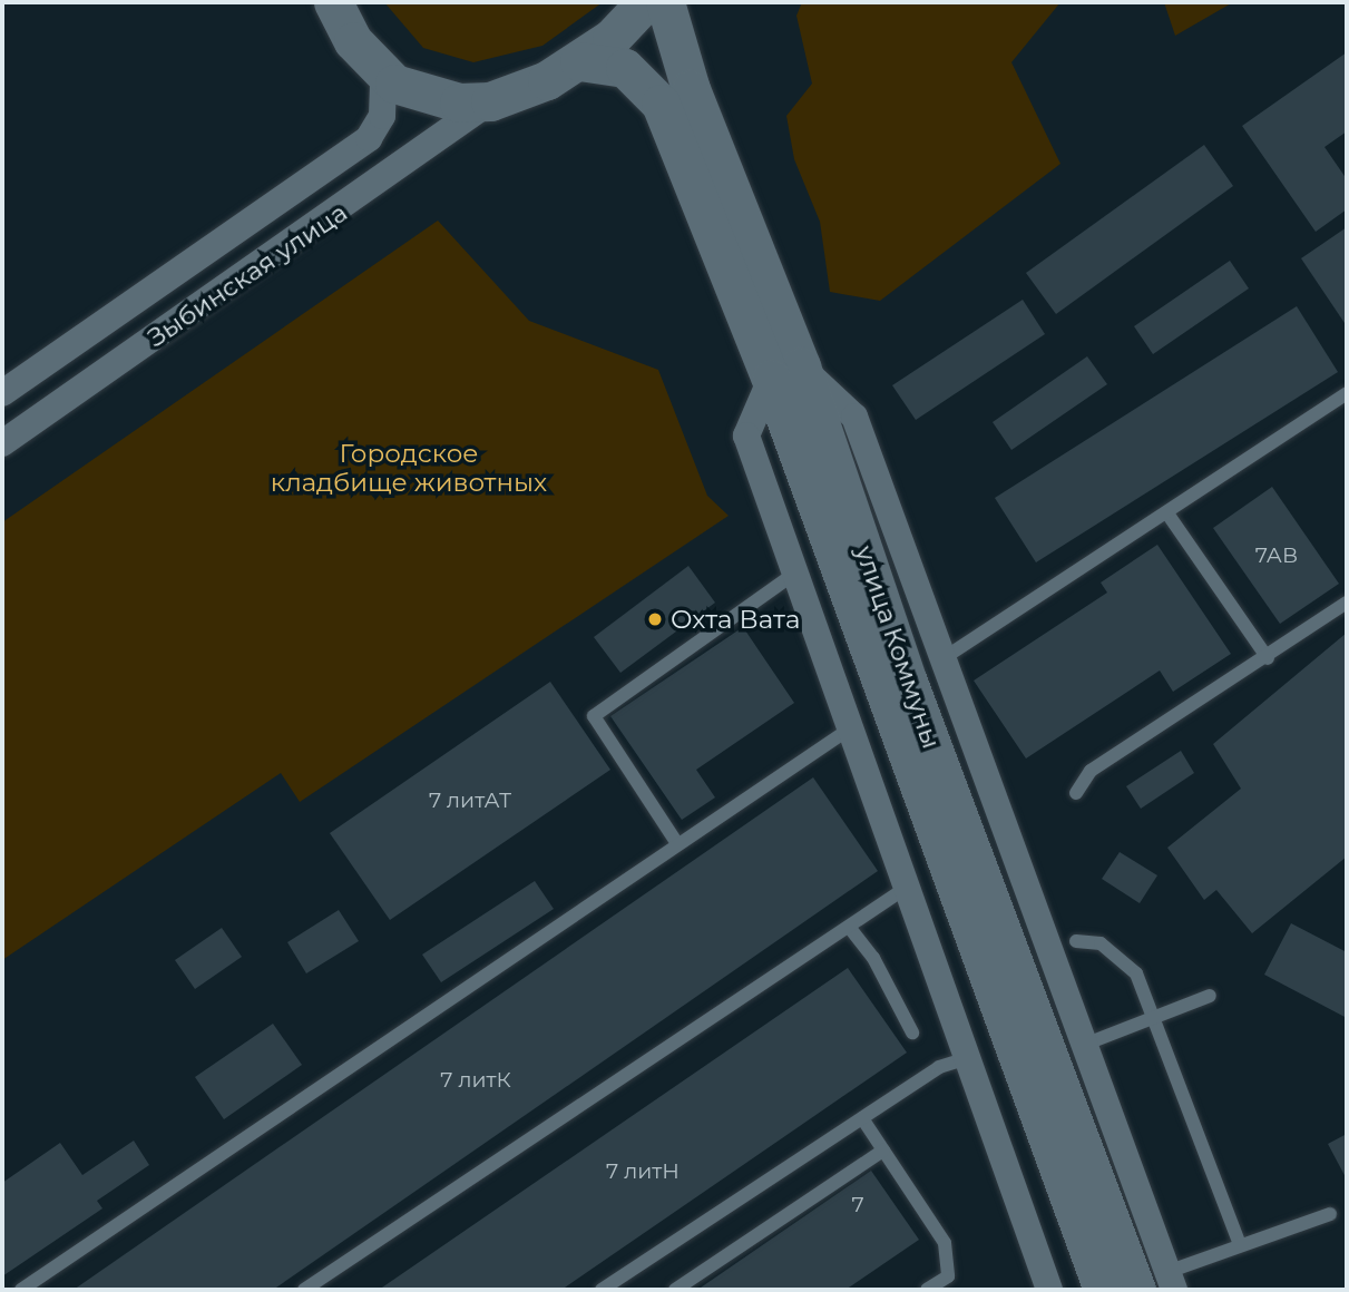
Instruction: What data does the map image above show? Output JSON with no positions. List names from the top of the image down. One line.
{"streets":{"street":["Зыбинская улица","улица Коммуны"]},"parks":["Городское кладбище животных"],"places":["Охта Вата"],"house_numbers":["7АВ","7 литАТ","7 литК","7 литН","7"]}
